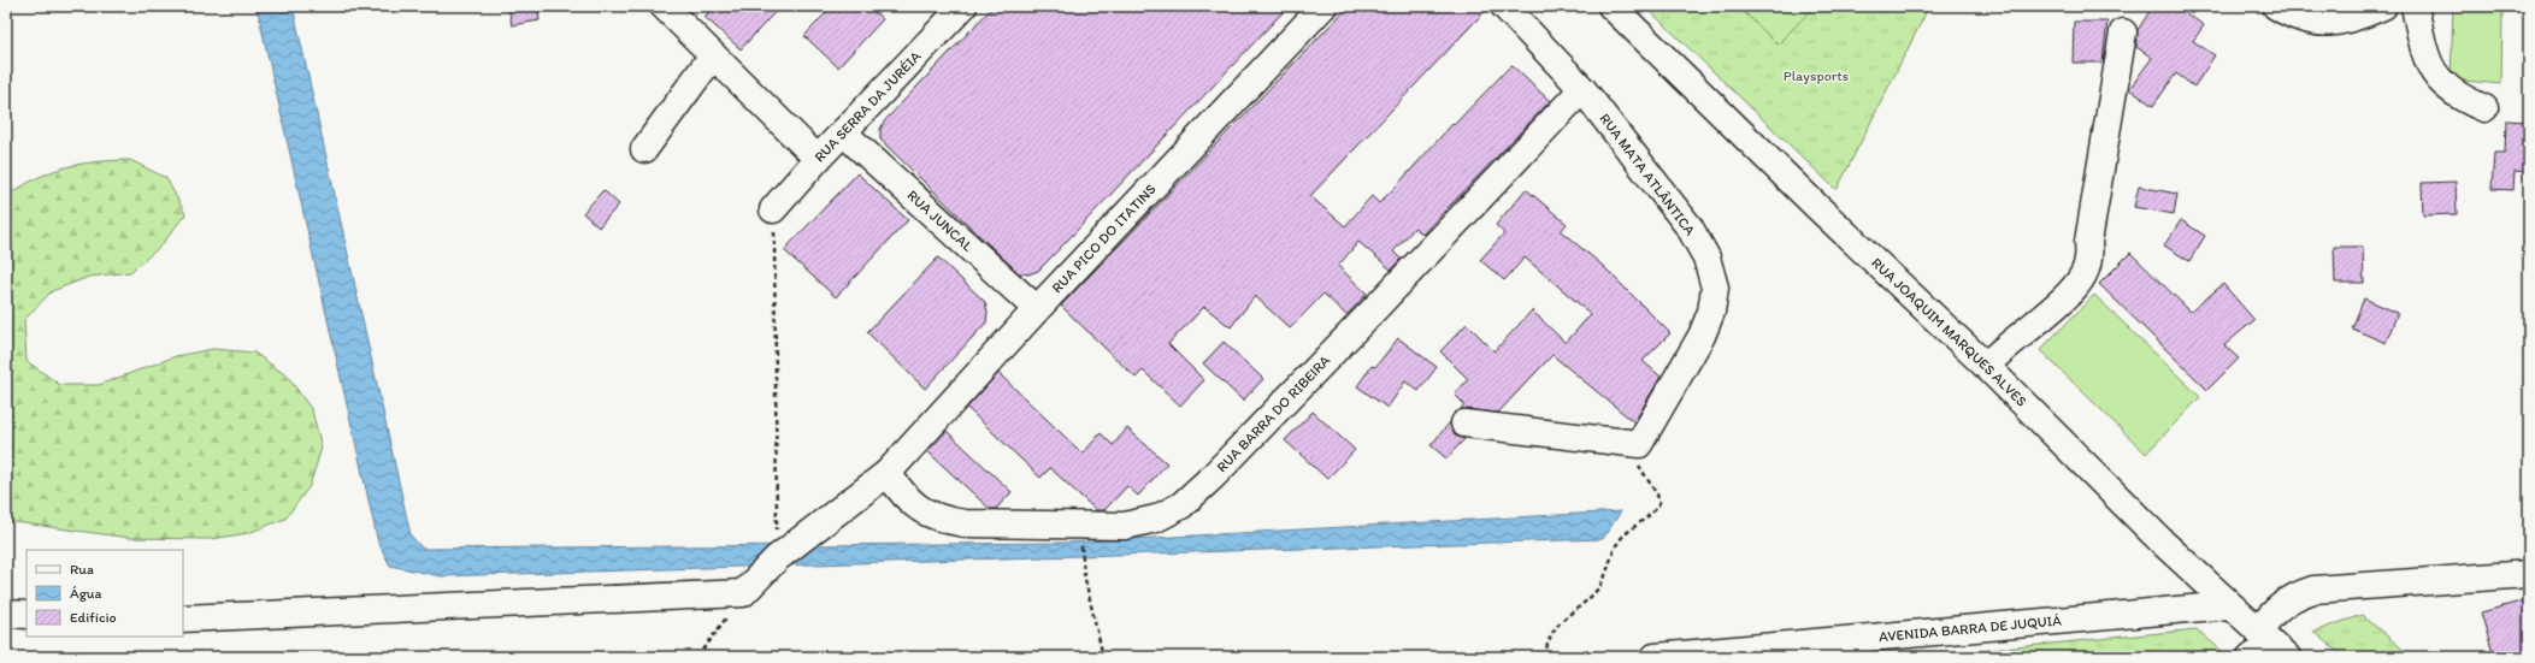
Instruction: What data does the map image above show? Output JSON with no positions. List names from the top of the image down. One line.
{"streets":{"street":["RUA SERRA DA JURÉIA","RUA MATA ATLÂNTICA","RUA JUNCAL","RUA PICO DO ITATINS","RUA JOAQUIM MARQUES ALVES","RUA BARRA DO RIBEIRA","AVENIDA BARRA DE JUQUIÁ"]},"crossings":[["RUA SERRA DA JURÉIA","RUA JUNCAL"],["RUA MATA ATLÂNTICA","RUA BARRA DO RIBEIRA"],["RUA JUNCAL","RUA PICO DO ITATINS"],["RUA PICO DO ITATINS","RUA BARRA DO RIBEIRA"],["RUA JOAQUIM MARQUES ALVES","AVENIDA BARRA DE JUQUIÁ"]],"parks":["Playsports"],"legend":["Rua","Água","Edifício"]}
